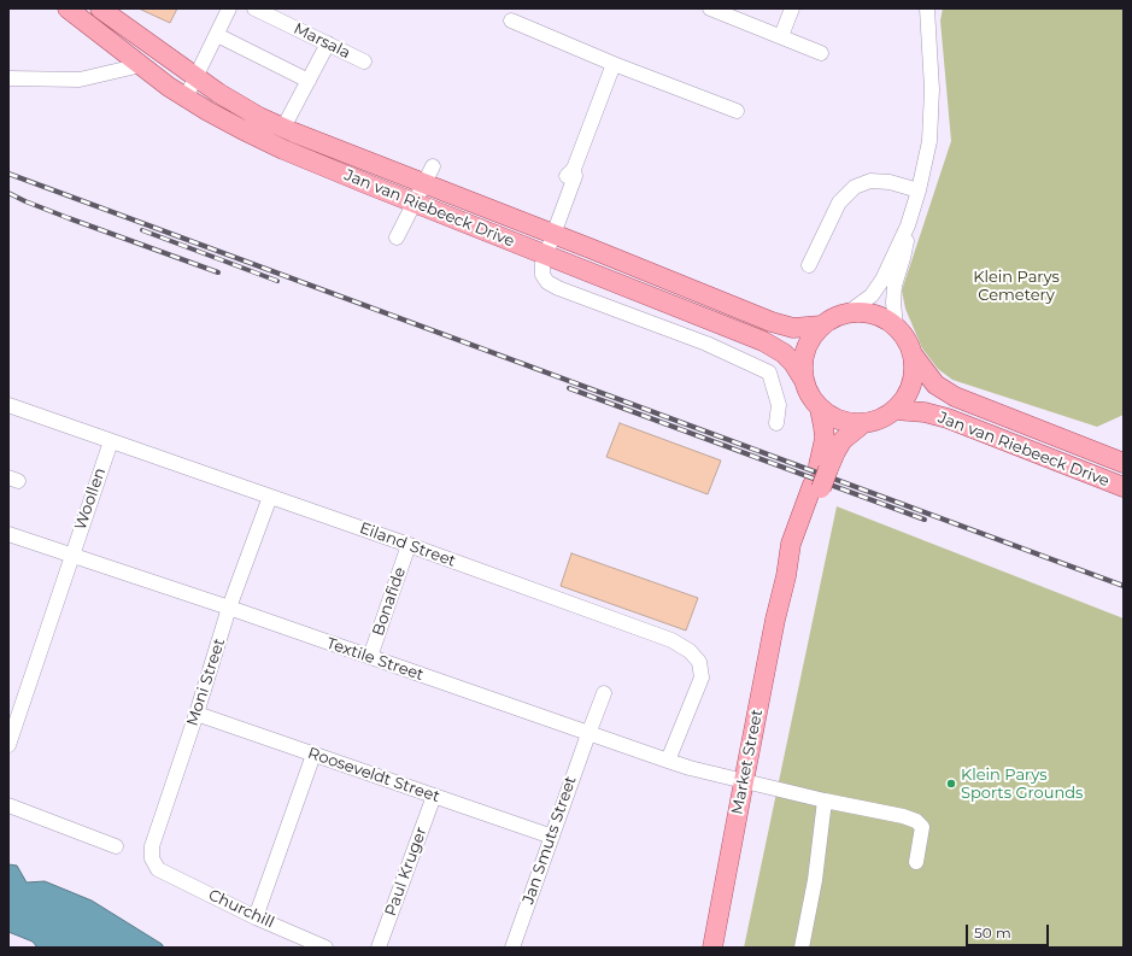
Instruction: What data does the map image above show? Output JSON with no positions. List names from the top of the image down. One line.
{"streets":{"main road":["Jan van Riebeeck Drive","Market Street"],"street":["Marsala","Woollen","Eiland Street","Bonafide","Textile Street","Moni Street","Rooseveldt Street","Jan Smuts Street","Paul Kruger","Churchill"]},"crossings":[["Jan van Riebeeck Drive","Market Street"],["Woollen","Eiland Street"],["Woollen","Textile Street"],["Eiland Street","Bonafide"],["Eiland Street","Textile Street"],["Eiland Street","Moni Street"],["Bonafide","Textile Street"],["Textile Street","Moni Street"],["Textile Street","Market Street"],["Textile Street","Jan Smuts Street"],["Moni Street","Rooseveldt Street"],["Moni Street","Churchill"],["Rooseveldt Street","Jan Smuts Street"],["Rooseveldt Street","Paul Kruger"]],"parks":["Klein Parys Cemetery"],"places":["Klein Parys Sports Grounds"],"scale_bar":"50 m"}
